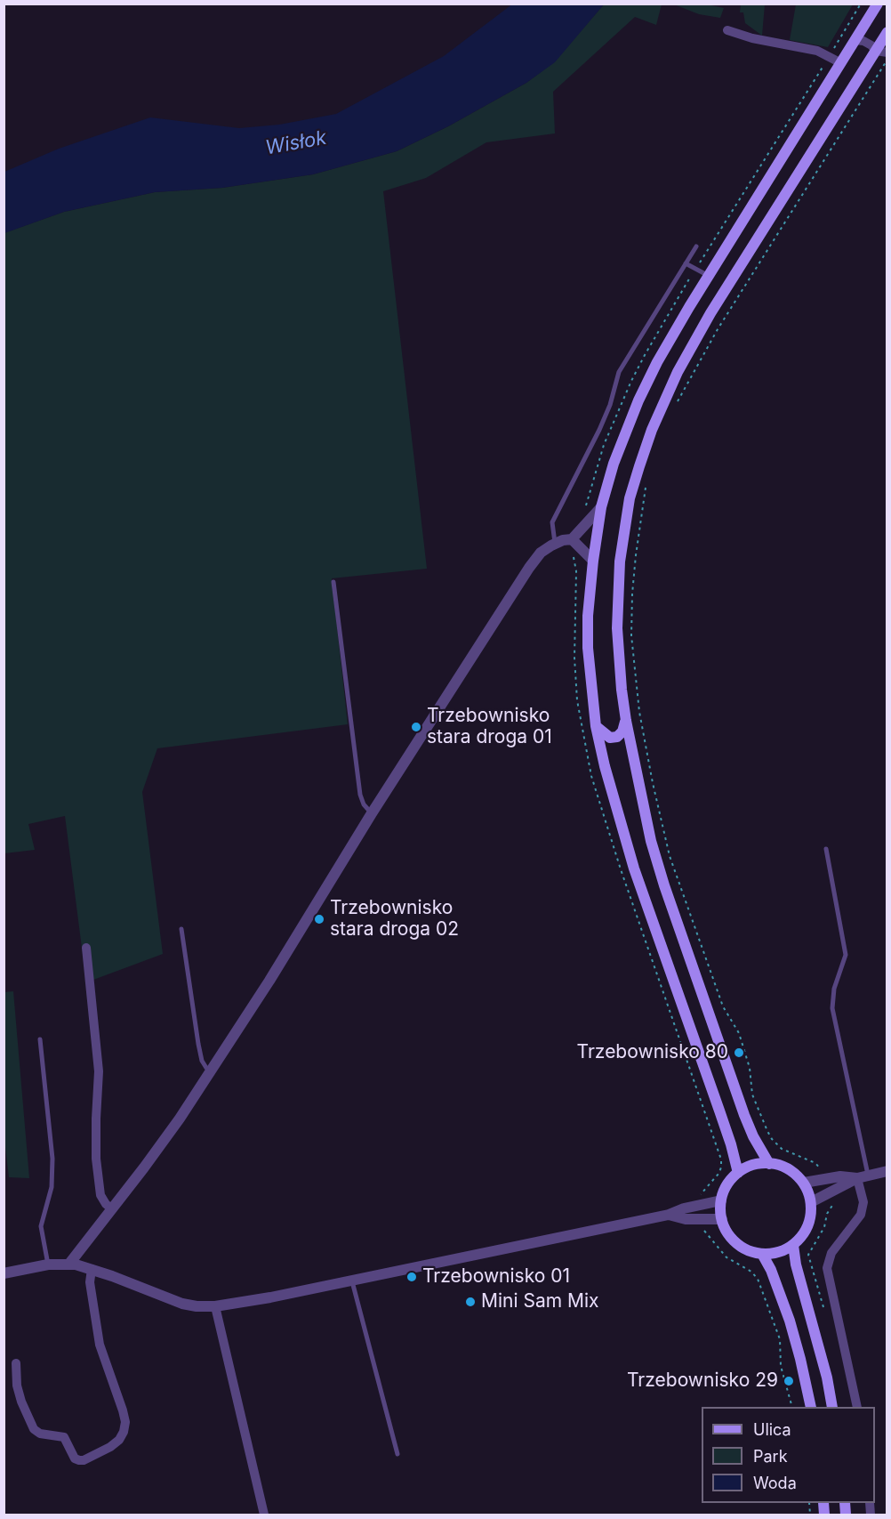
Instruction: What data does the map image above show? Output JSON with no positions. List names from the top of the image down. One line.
{"water":["Wisłok"],"places":["Trzebownisko stara droga 01","Trzebownisko stara droga 02","Trzebownisko 80","Trzebownisko 01","Mini Sam Mix","Trzebownisko 29"],"legend":["Ulica","Park","Woda"]}
